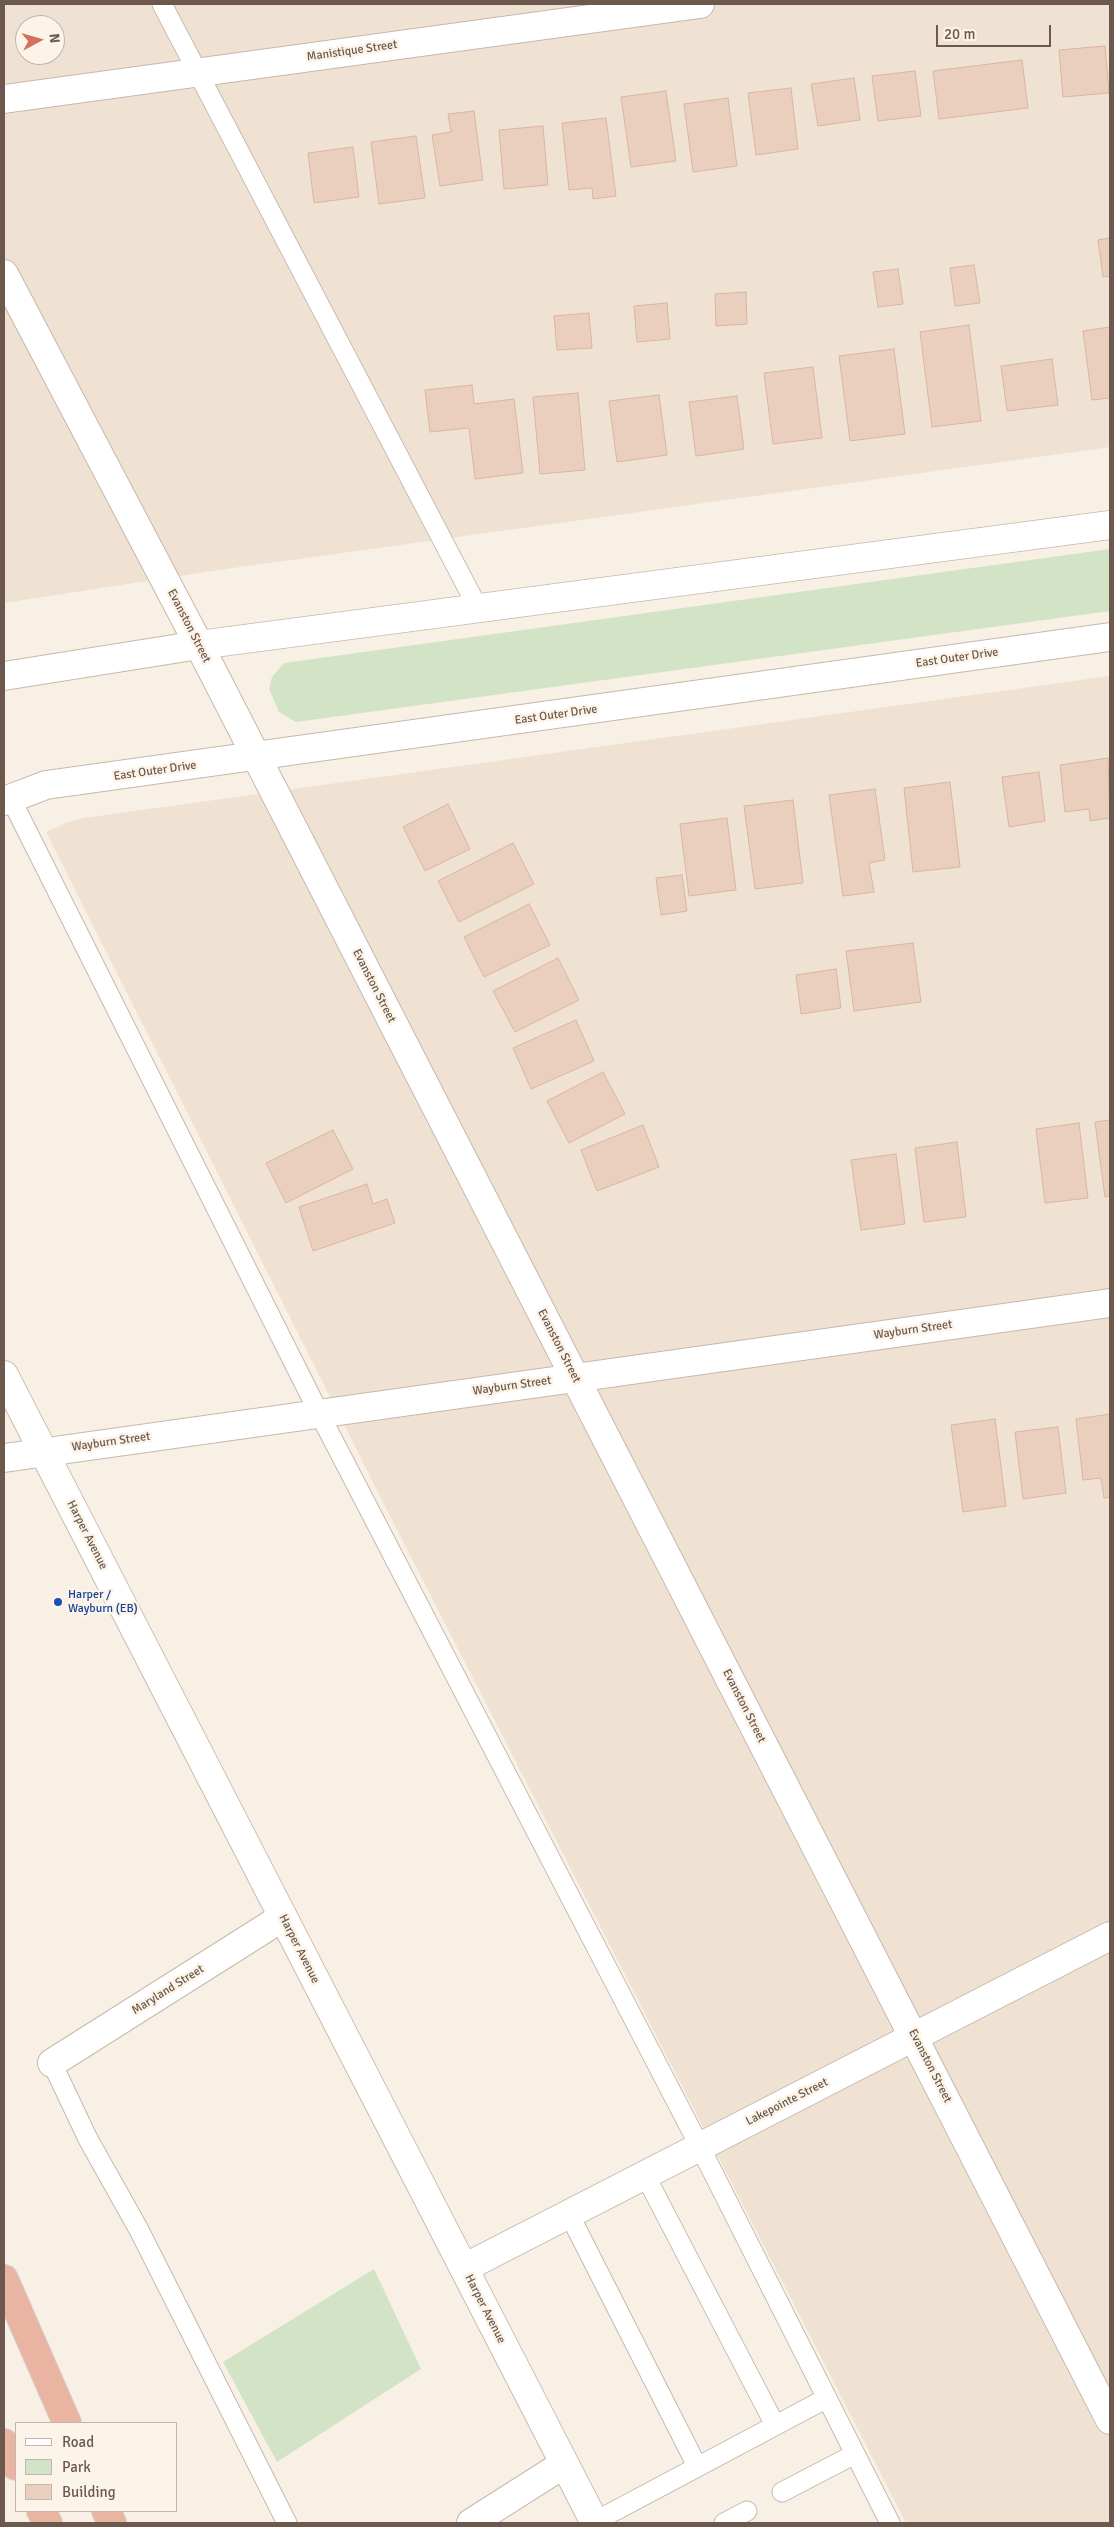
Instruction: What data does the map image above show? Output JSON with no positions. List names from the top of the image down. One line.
{"streets":{"street":["Manistique Street","Evanston Street","East Outer Drive","Wayburn Street","Harper Avenue","Maryland Street","Lakepointe Street"]},"crossings":[["Evanston Street","East Outer Drive"],["Evanston Street","Wayburn Street"],["Evanston Street","Lakepointe Street"],["Wayburn Street","Harper Avenue"],["Harper Avenue","Maryland Street"],["Harper Avenue","Lakepointe Street"]],"places":["Harper / Wayburn (EB)"],"legend":["Road","Park","Building"],"scale_bar":"20 m","north":"right"}
